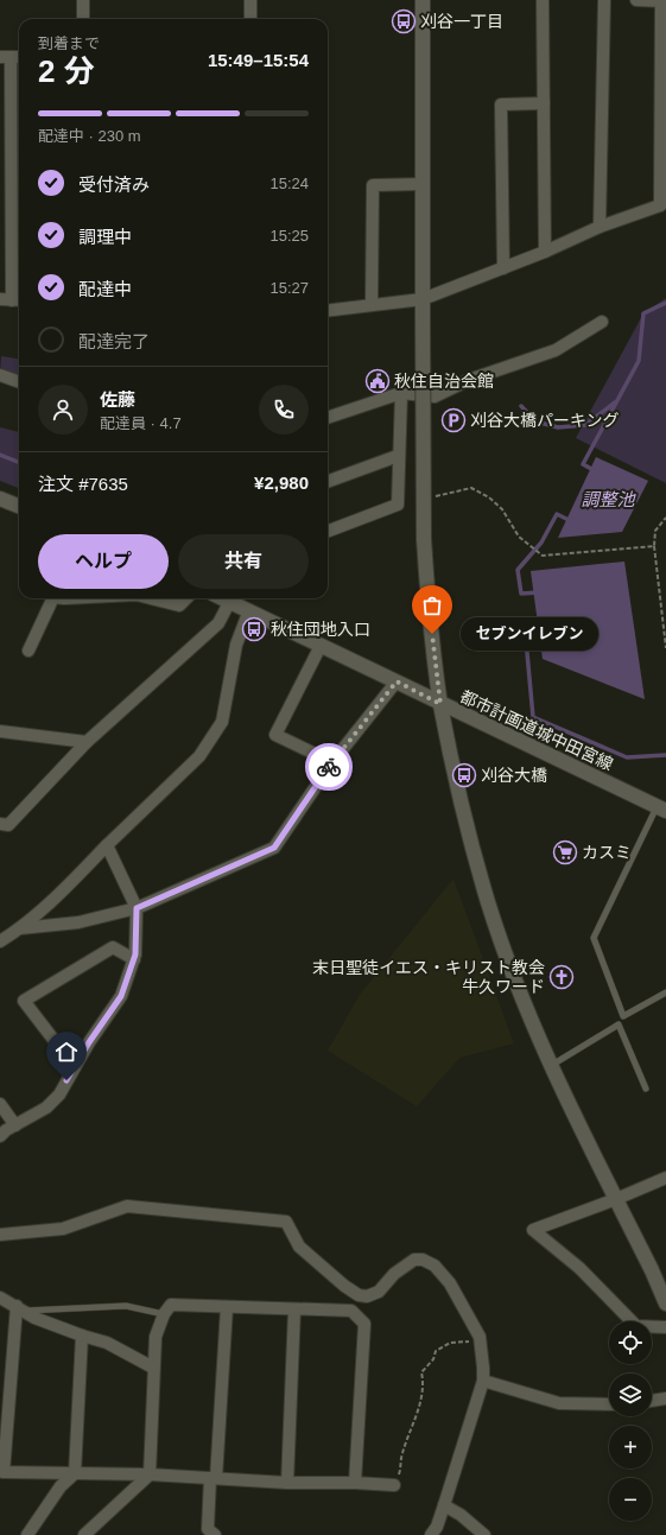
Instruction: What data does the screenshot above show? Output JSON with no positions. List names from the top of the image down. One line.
{"streets":{"street":["都市計画道城中田宮線"]},"water":["調整池"],"places":{"bus stop":["刈谷一丁目","秋住団地入口","刈谷大橋"],"public building":["秋住自治会館"],"parking":["刈谷大橋パーキング"],"other":["セブンイレブン"],"supermarket":["カスミ"],"church":["末日聖徒イエス・キリスト教会 牛久ワード"]},"page":{"heading":["2 分","到着まで","15:49–15:54"],"panel":["佐藤","配達員 · 4.7","注文 #7635","¥2,980"],"bar":"配達中 · 230 m","list":[["受付済み","15:24"],["調理中","15:25"],["配達中","15:27"],"配達完了"],"buttons":["ヘルプ","共有"],"bubble":"セブンイレブン","map_buttons":["+","−"]}}
